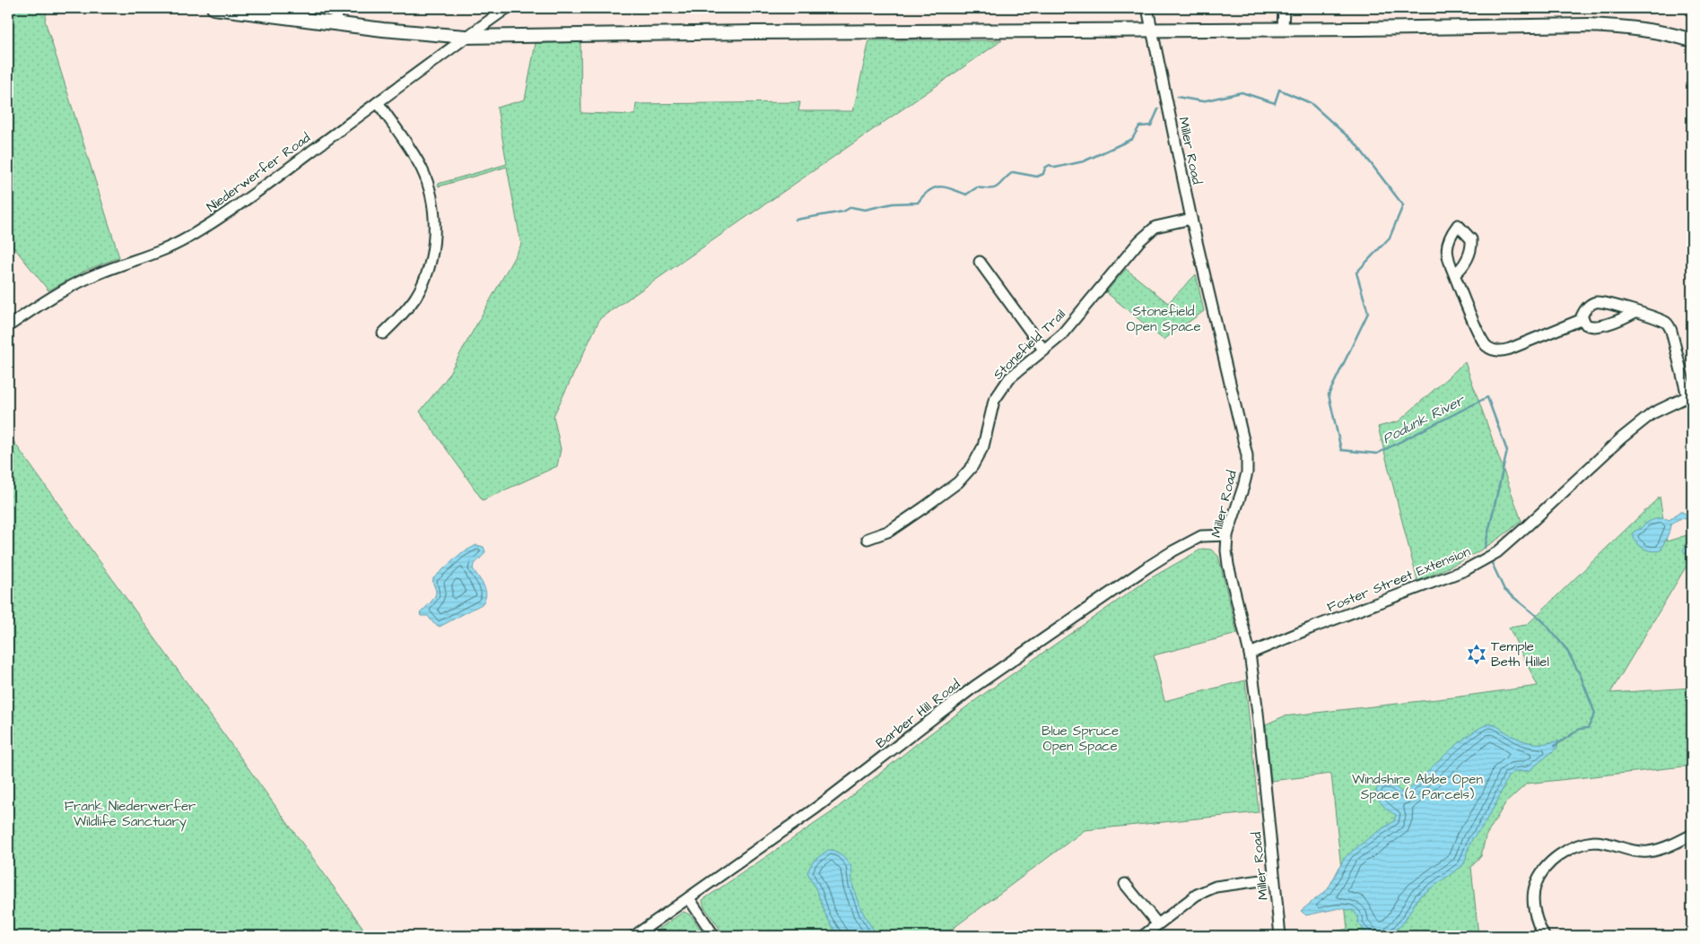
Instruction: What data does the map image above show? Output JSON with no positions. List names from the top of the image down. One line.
{"streets":{"street":["Miller Road","Niederwerfer Road","Stonefield Trail","Foster Street Extension","Barber Hill Road"]},"crossings":[["Miller Road","Stonefield Trail"],["Miller Road","Foster Street Extension"],["Miller Road","Barber Hill Road"]],"water":["Podunk River"],"parks":["Stonefield Open Space","Blue Spruce Open Space","Windshire Abbe Open Space (2 Parcels)","Frank Niederwerfer Wildlife Sanctuary"],"places":{"synagogue":["Temple Beth Hillel"]}}
